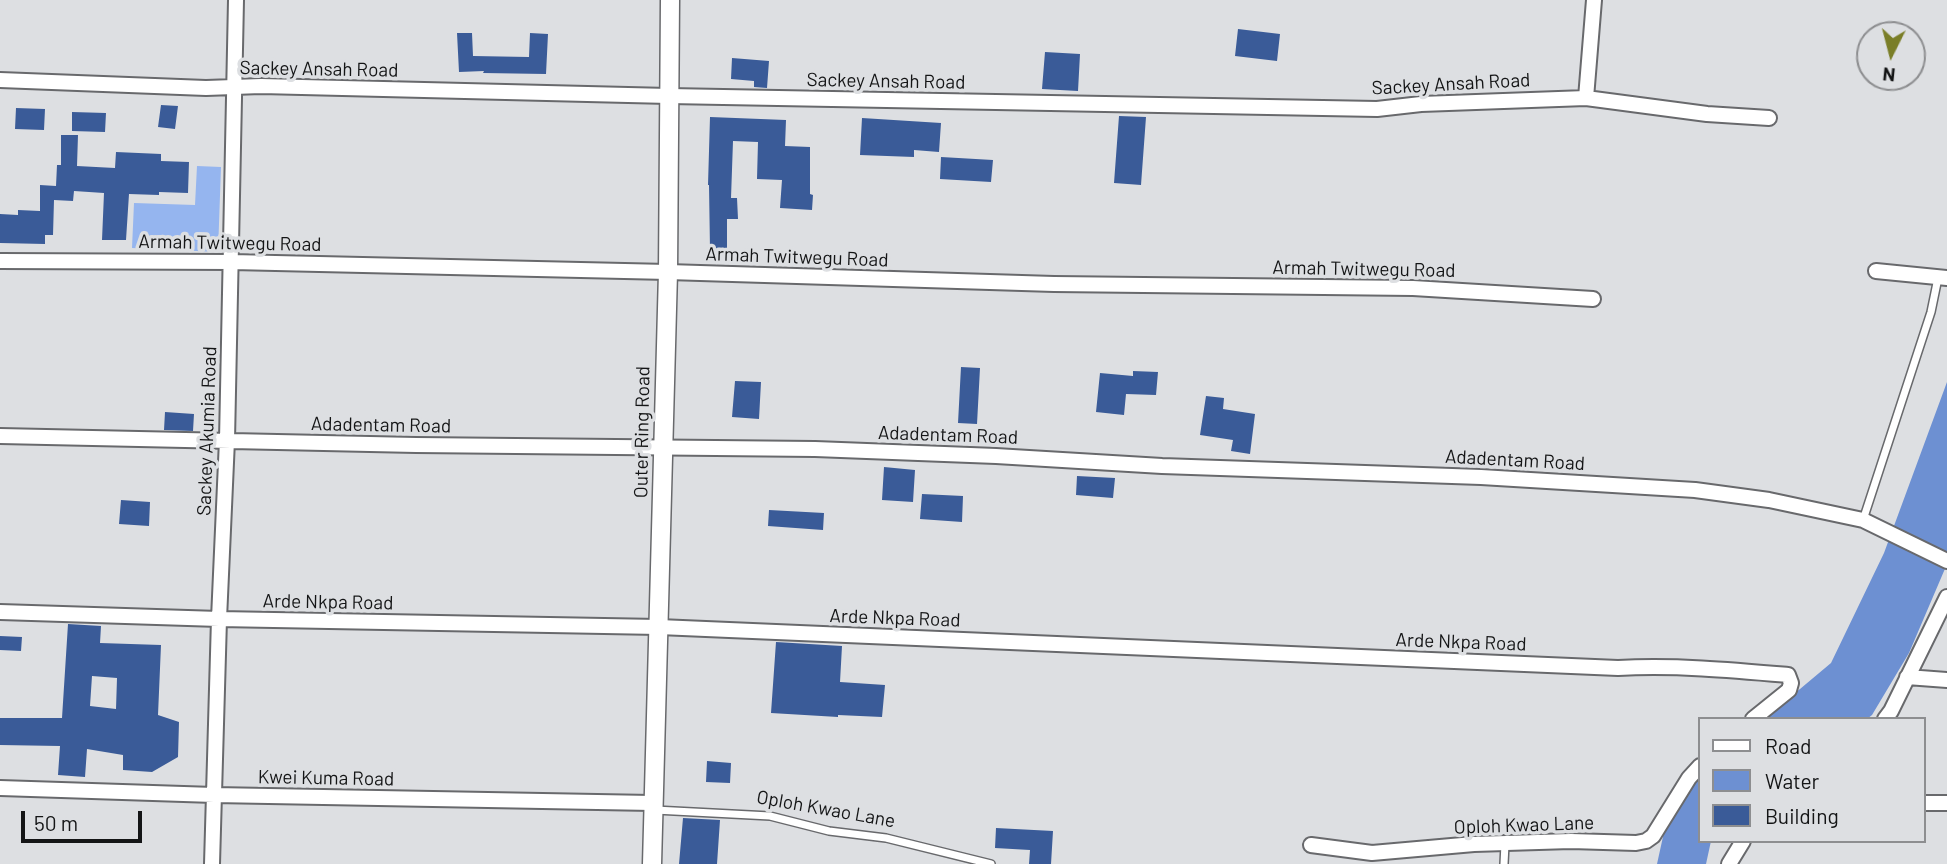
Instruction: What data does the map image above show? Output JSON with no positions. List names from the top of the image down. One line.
{"streets":{"street":["Sackey Ansah Road","Armah Twitwegu Road","Adadentam Road","Sackey Akumia Road","Outer Ring Road","Arde Nkpa Road","Kwei Kuma Road","Oploh Kwao Lane"]},"crossings":[["Sackey Ansah Road","Sackey Akumia Road"],["Sackey Ansah Road","Outer Ring Road"],["Armah Twitwegu Road","Sackey Akumia Road"],["Armah Twitwegu Road","Outer Ring Road"],["Adadentam Road","Sackey Akumia Road"],["Adadentam Road","Outer Ring Road"],["Sackey Akumia Road","Arde Nkpa Road"],["Sackey Akumia Road","Kwei Kuma Road"],["Outer Ring Road","Arde Nkpa Road"],["Outer Ring Road","Kwei Kuma Road"],["Outer Ring Road","Oploh Kwao Lane"],["Kwei Kuma Road","Oploh Kwao Lane"]],"legend":["Road","Water","Building"],"scale_bar":"50 m","north":"bottom"}
